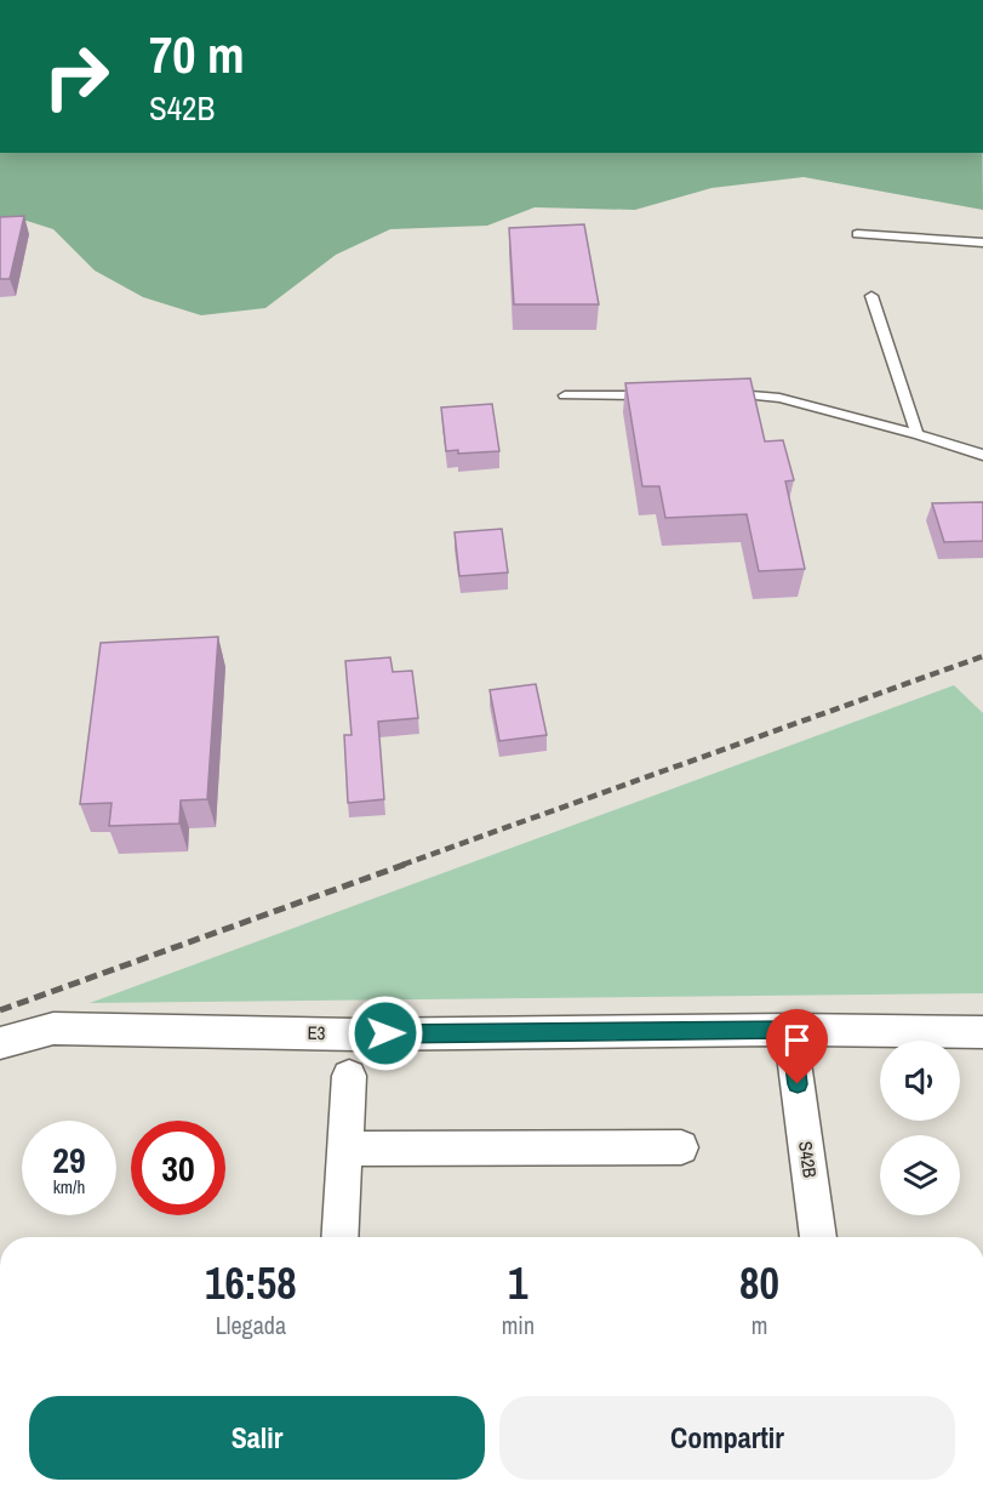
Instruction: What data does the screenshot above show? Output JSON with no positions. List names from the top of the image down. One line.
{"streets":{"street":["E3","S42B"]},"crossings":[["E3","S42B"]],"page":{"turn":["70 m","S42B"],"speed":"29 km/h","limit":"30","eta":["16:58","Llegada","1","min","80","m"],"buttons":["Salir","Compartir"]}}
